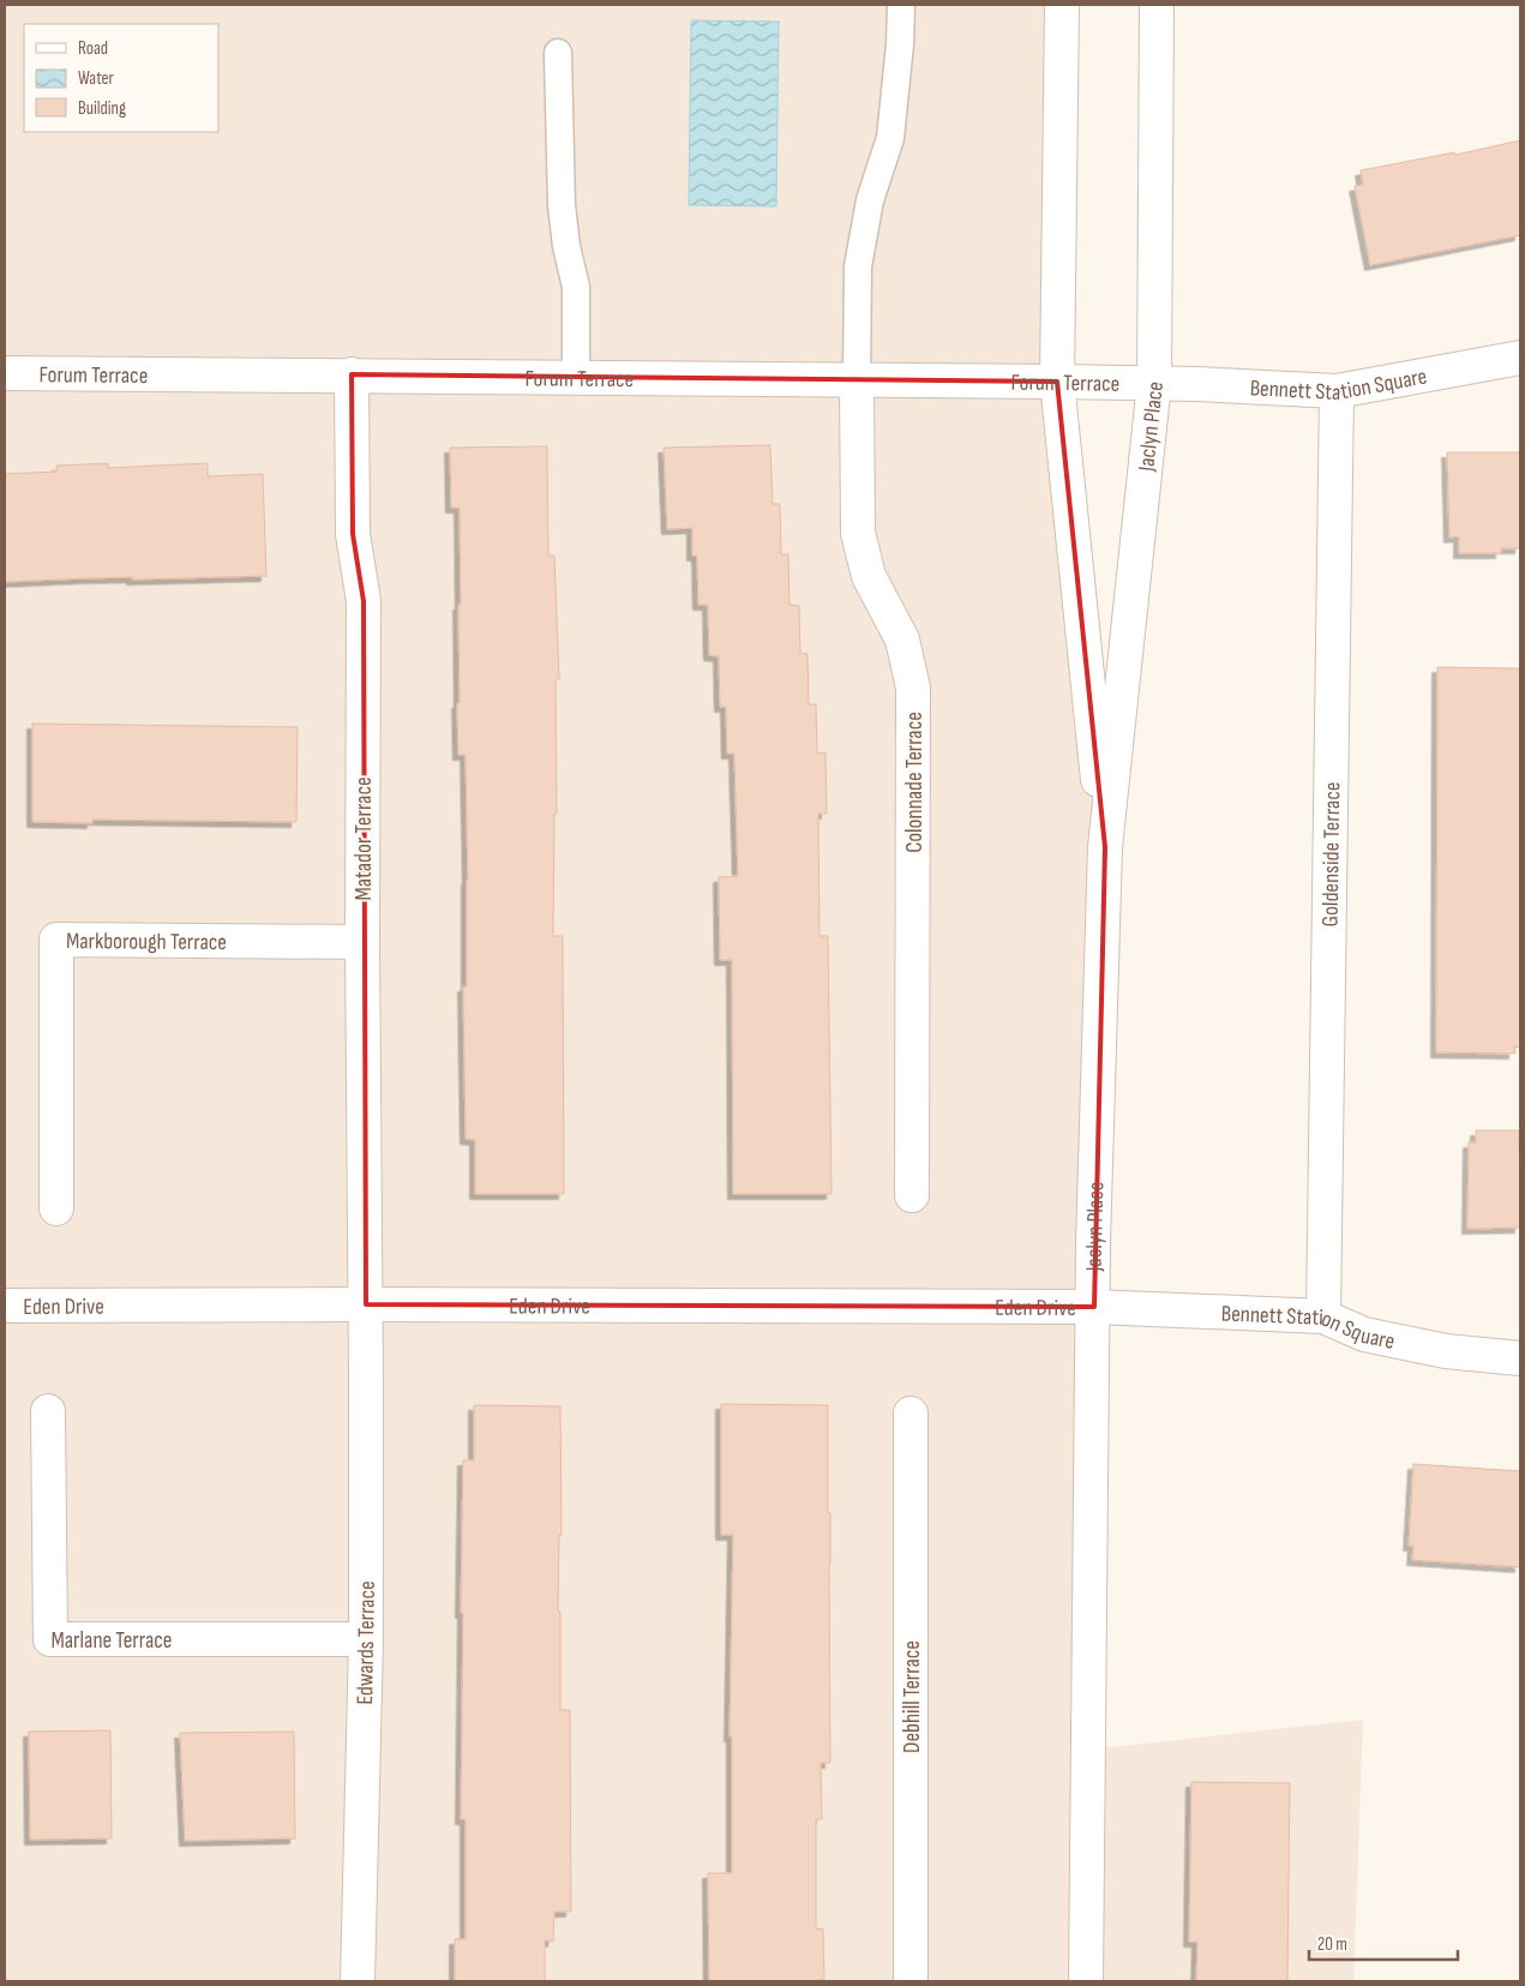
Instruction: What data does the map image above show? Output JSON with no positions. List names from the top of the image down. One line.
{"streets":{"street":["Forum Terrace","Bennett Station Square","Jaclyn Place","Colonnade Terrace","Matador Terrace","Goldenside Terrace","Markborough Terrace","Eden Drive","Marlane Terrace","Edwards Terrace","Debhill Terrace"]},"crossings":[["Forum Terrace","Bennett Station Square"],["Forum Terrace","Jaclyn Place"],["Forum Terrace","Colonnade Terrace"],["Forum Terrace","Matador Terrace"],["Bennett Station Square","Jaclyn Place"],["Bennett Station Square","Goldenside Terrace"],["Bennett Station Square","Eden Drive"],["Jaclyn Place","Eden Drive"],["Matador Terrace","Markborough Terrace"],["Matador Terrace","Eden Drive"],["Matador Terrace","Edwards Terrace"],["Eden Drive","Edwards Terrace"],["Marlane Terrace","Edwards Terrace"]],"legend":["Road","Water","Building"],"scale_bar":"20 m"}
